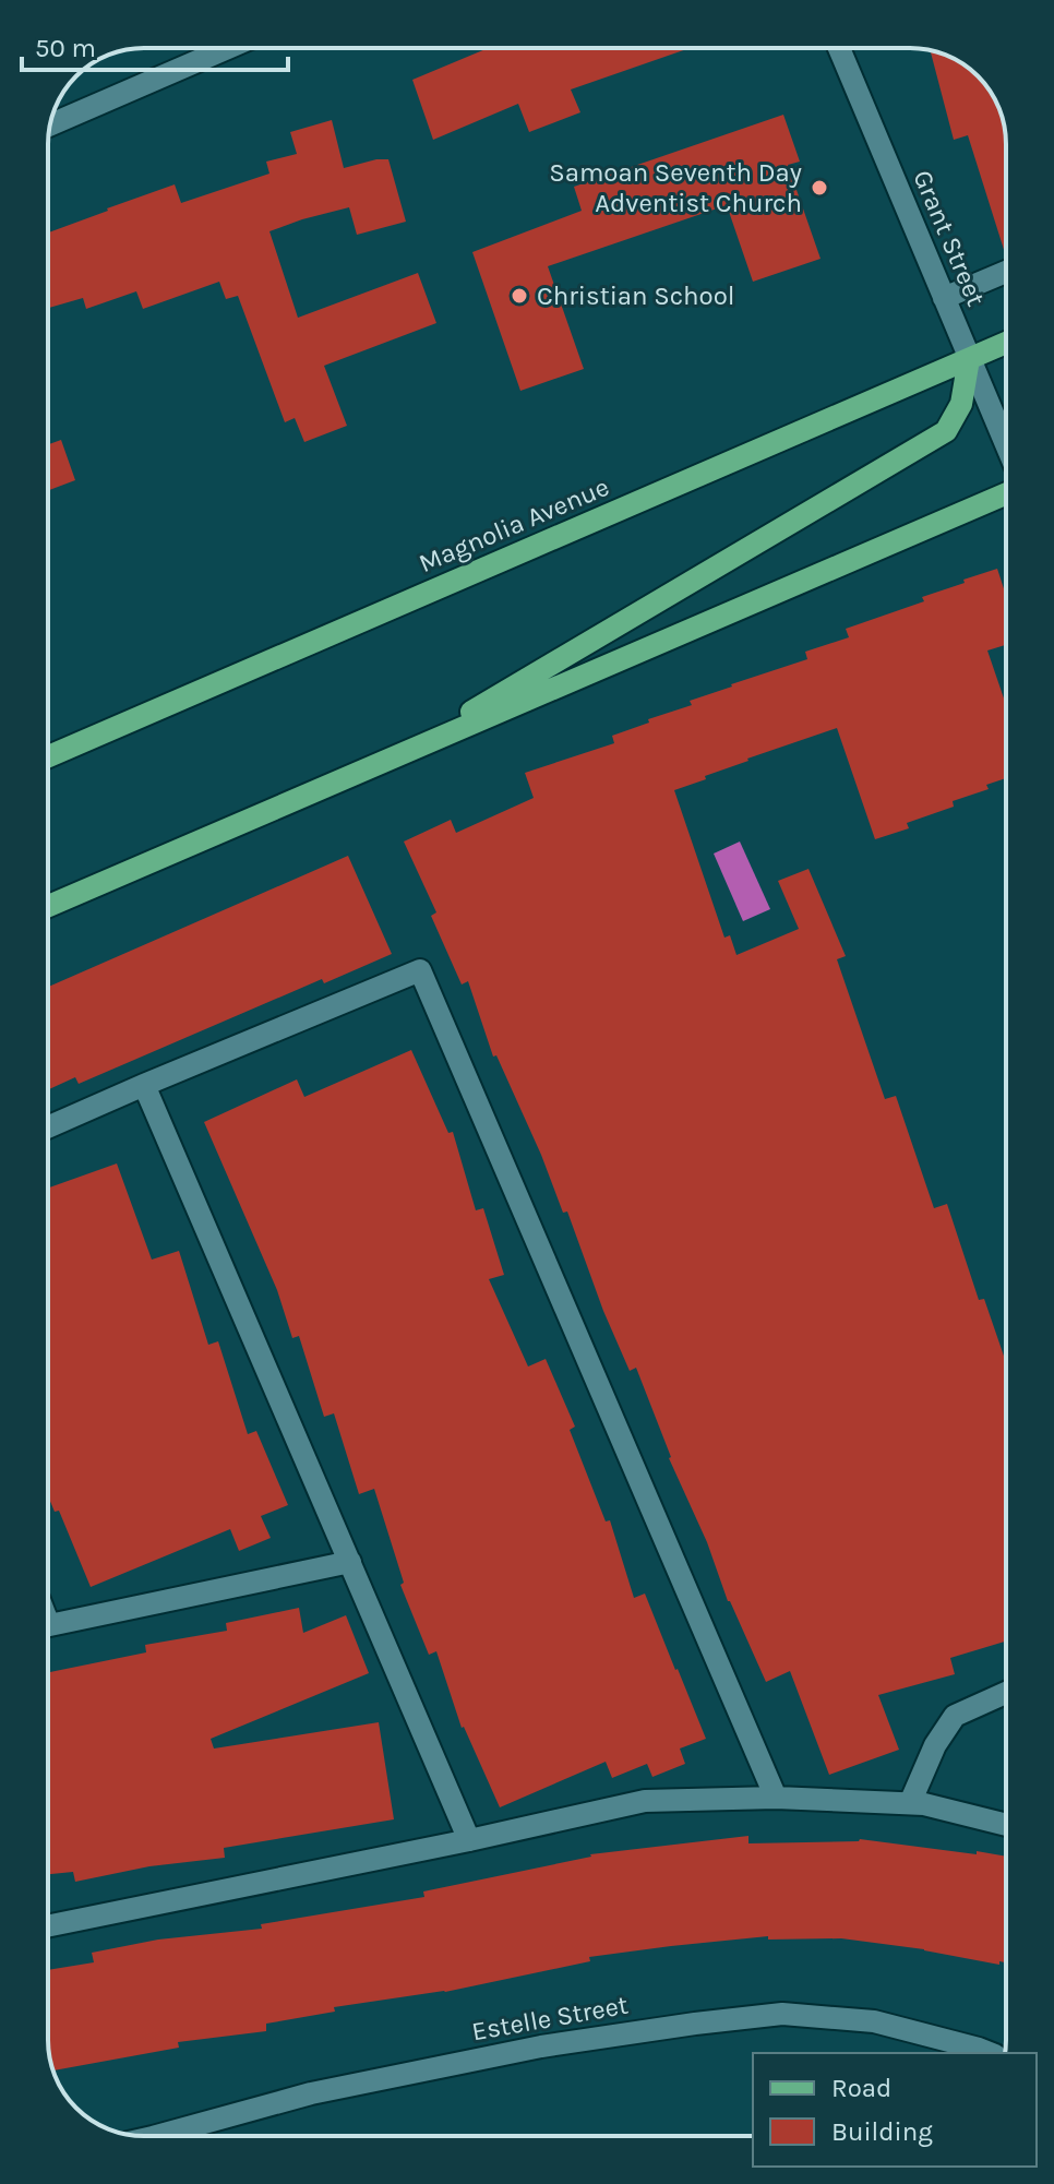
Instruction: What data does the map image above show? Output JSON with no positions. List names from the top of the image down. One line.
{"streets":{"main road":["Magnolia Avenue"],"street":["Grant Street","Estelle Street"]},"crossings":[["Grant Street","Magnolia Avenue"]],"places":["Samoan Seventh Day Adventist Church","Christian School"],"legend":["Road","Building"],"scale_bar":"50 m"}
